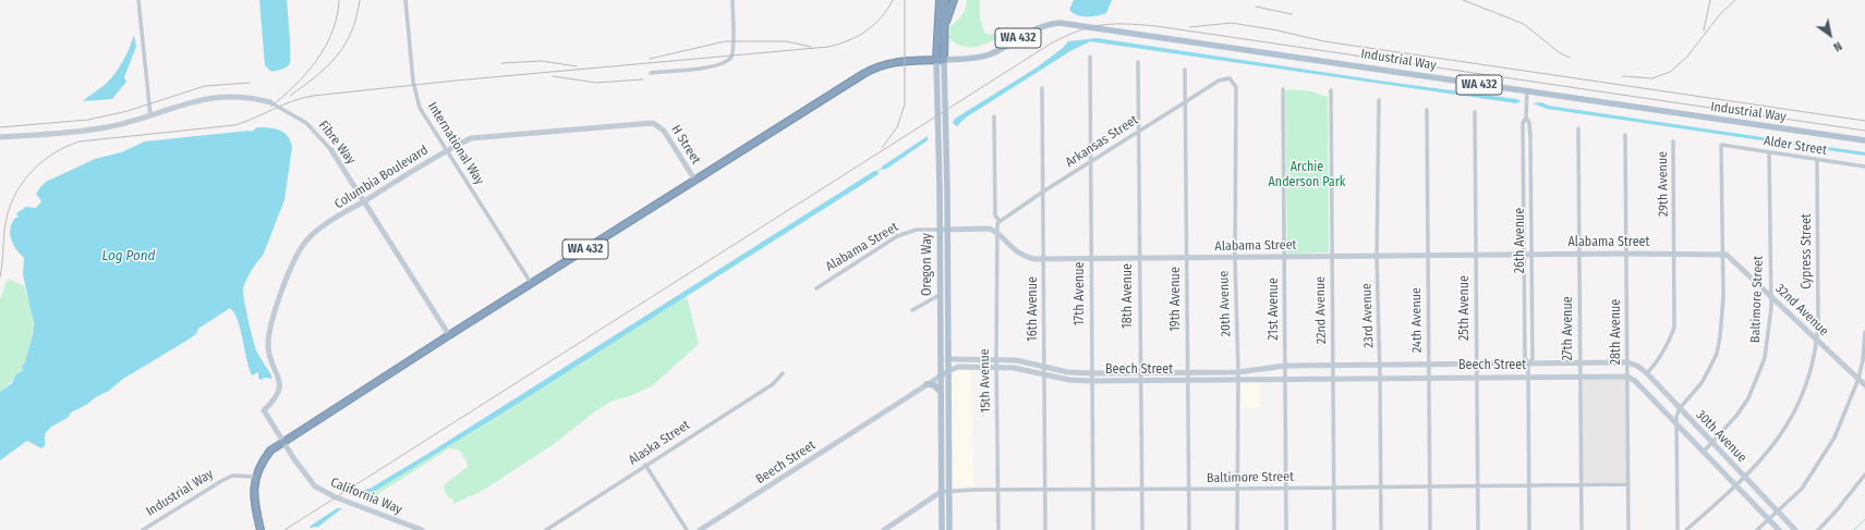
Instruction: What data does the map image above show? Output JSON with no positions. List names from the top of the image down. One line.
{"streets":{"highway":["WA 432","Oregon Way"],"main road":["Industrial Way"],"street":["Arkansas Street","Fibre Way","International Way","H Street","Alder Street","Columbia Boulevard","29th Avenue","26th Avenue","Alabama Street","Cypress Street","17th Avenue","18th Avenue","19th Avenue","Baltimore Street","20th Avenue","25th Avenue","16th Avenue","21st Avenue","22nd Avenue","32nd Avenue","23rd Avenue","24th Avenue","27th Avenue","28th Avenue","Beech Street","15th Avenue","30th Avenue","Alaska Street","California Way"]},"crossings":[["WA 432","Industrial Way"],["WA 432","Fibre Way"],["WA 432","International Way"],["WA 432","H Street"],["WA 432","Oregon Way"],["WA 432","California Way"],["Industrial Way","26th Avenue"],["Industrial Way","Oregon Way"],["Arkansas Street","17th Avenue"],["Arkansas Street","18th Avenue"],["Arkansas Street","19th Avenue"],["Arkansas Street","20th Avenue"],["Arkansas Street","16th Avenue"],["Fibre Way","Columbia Boulevard"],["International Way","Columbia Boulevard"],["H Street","Columbia Boulevard"],["Alder Street","Alabama Street"],["Alder Street","Cypress Street"],["Alder Street","Baltimore Street"],["Alder Street","32nd Avenue"],["Columbia Boulevard","California Way"],["29th Avenue","Alabama Street"],["29th Avenue","30th Avenue"],["26th Avenue","Alabama Street"],["26th Avenue","Baltimore Street"],["26th Avenue","Beech Street"],["Alabama Street","Oregon Way"],["Alabama Street","17th Avenue"],["Alabama Street","18th Avenue"],["Alabama Street","19th Avenue"],["Alabama Street","20th Avenue"],["Alabama Street","25th Avenue"],["Alabama Street","16th Avenue"],["Alabama Street","21st Avenue"],["Alabama Street","22nd Avenue"],["Alabama Street","32nd Avenue"],["Alabama Street","23rd Avenue"],["Alabama Street","24th Avenue"],["Alabama Street","27th Avenue"],["Alabama Street","28th Avenue"],["Alabama Street","15th Avenue"],["Cypress Street","32nd Avenue"],["Cypress Street","30th Avenue"],["Oregon Way","Baltimore Street"],["Oregon Way","Beech Street"],["17th Avenue","Baltimore Street"],["17th Avenue","Beech Street"],["18th Avenue","Baltimore Street"],["18th Avenue","Beech Street"],["19th Avenue","Baltimore Street"],["19th Avenue","Beech Street"],["Baltimore Street","20th Avenue"],["Baltimore Street","25th Avenue"],["Baltimore Street","16th Avenue"],["Baltimore Street","21st Avenue"],["Baltimore Street","22nd Avenue"],["Baltimore Street","32nd Avenue"],["Baltimore Street","23rd Avenue"],["Baltimore Street","24th Avenue"],["Baltimore Street","27th Avenue"],["Baltimore Street","28th Avenue"],["Baltimore Street","15th Avenue"],["Baltimore Street","30th Avenue"],["20th Avenue","Beech Street"],["25th Avenue","Beech Street"],["16th Avenue","Beech Street"],["21st Avenue","Beech Street"],["22nd Avenue","Beech Street"],["23rd Avenue","Beech Street"],["24th Avenue","Beech Street"],["27th Avenue","Beech Street"],["28th Avenue","Beech Street"],["28th Avenue","30th Avenue"],["Beech Street","15th Avenue"],["Beech Street","30th Avenue"]],"water":["Log Pond"],"parks":["Archie Anderson Park"],"north":"bottom right"}
